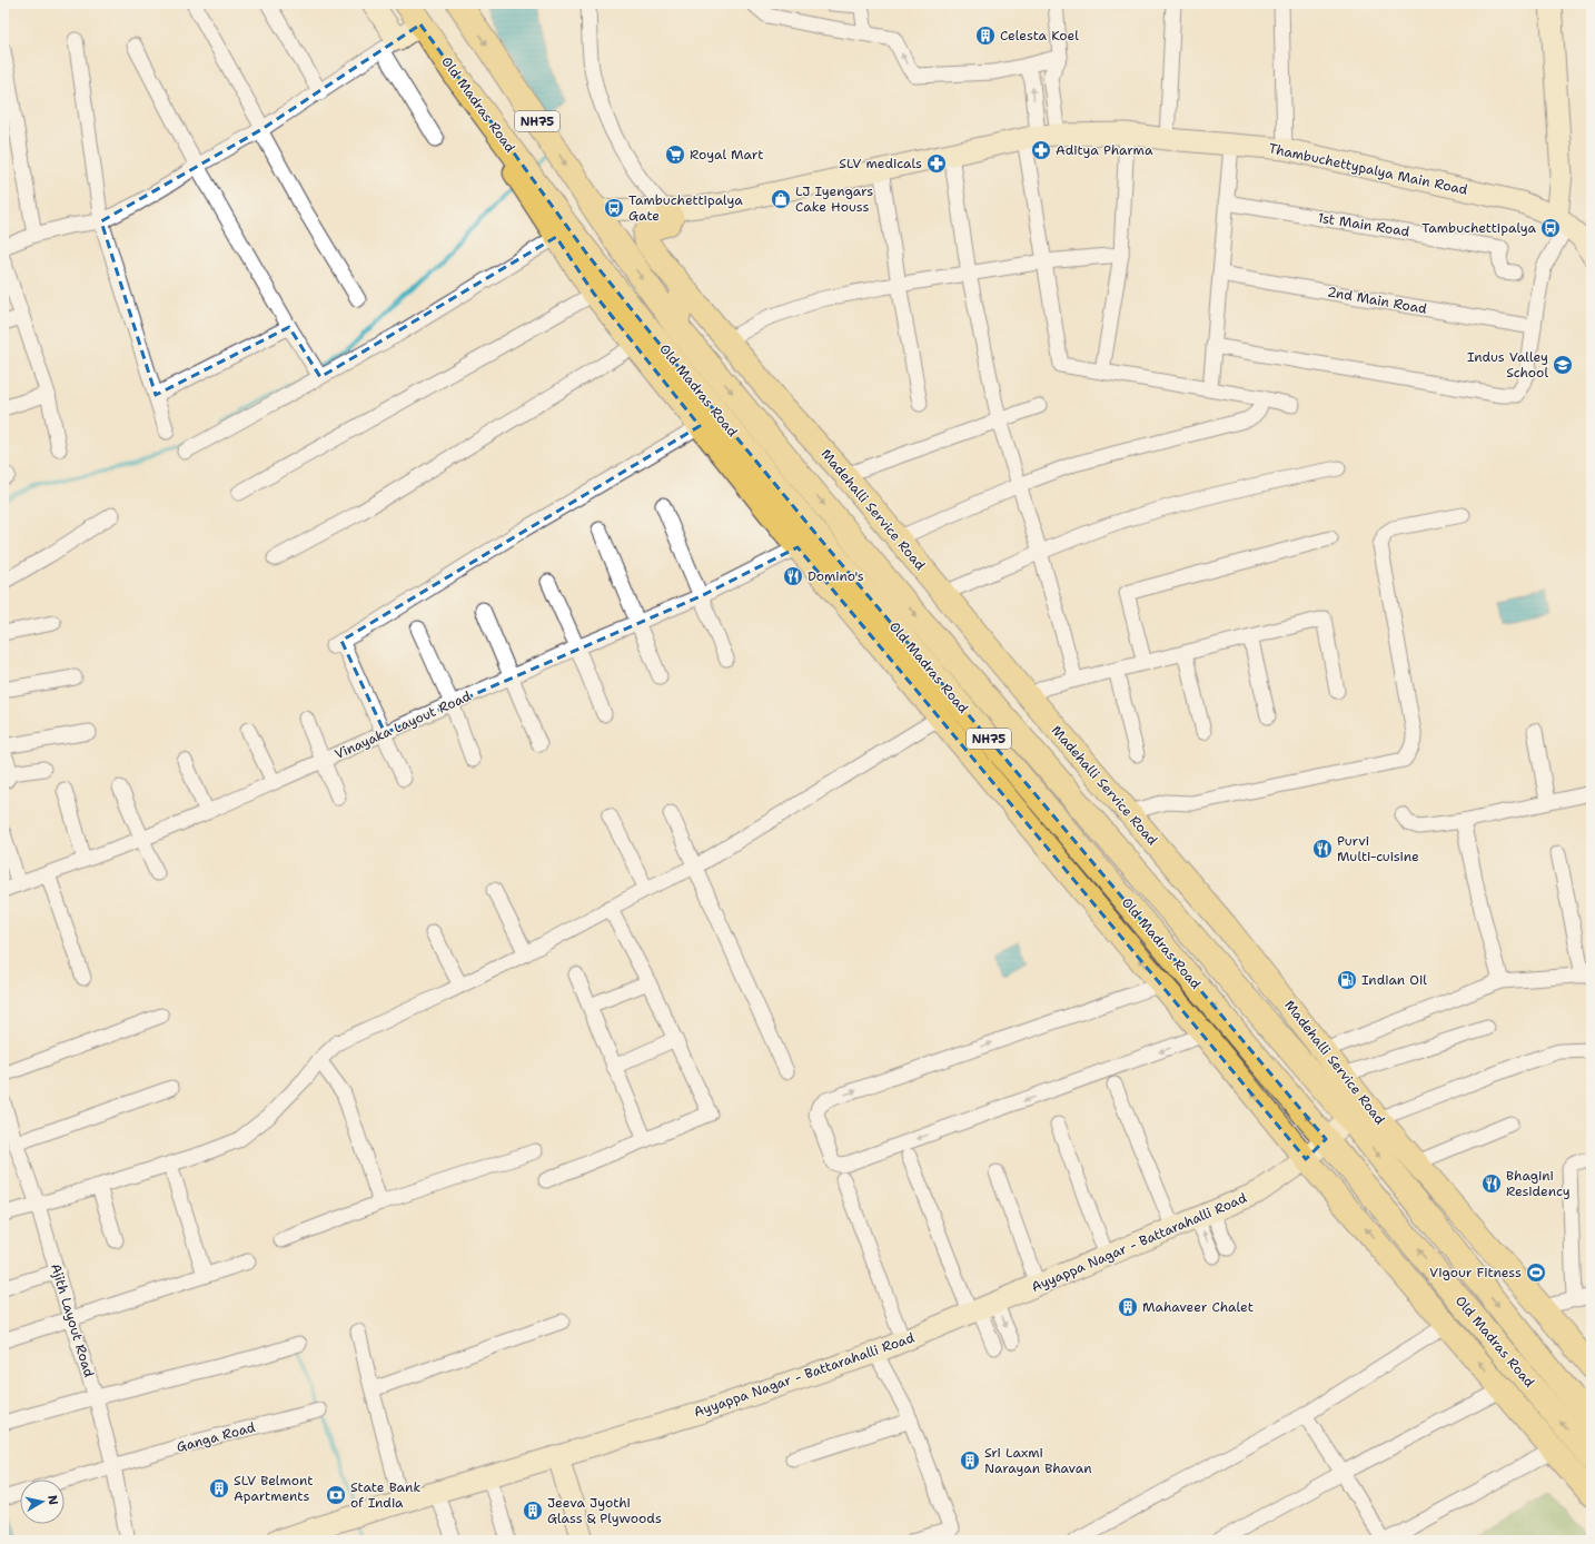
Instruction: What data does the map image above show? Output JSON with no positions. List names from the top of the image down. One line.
{"streets":{"highway":["Old Madras Road","NH75"],"main road":["Thambuchettypalya Main Road","Madehalli Service Road","Ayyappa Nagar - Battarahalli Road"],"street":["1st Main Road","2nd Main Road","Vinayaka Layout Road","Ajith Layout Road","Ganga Road"]},"crossings":[["Old Madras Road","Thambuchettypalya Main Road"],["Old Madras Road","Ayyappa Nagar - Battarahalli Road"],["Thambuchettypalya Main Road","Madehalli Service Road"],["Ajith Layout Road","Ganga Road"]],"places":{"building":["Celesta Koel","Mahaveer Chalet","Sri Laxmi Narayan Bhavan","SLV Belmont Apartments","Jeeva Jyothi Glass & Plywoods"],"pharmacy":["Aditya Pharma","SLV medicals"],"supermarket":["Royal Mart"],"shop":["LJ Iyengars Cake Houss"],"bus stop":["Tambuchettipalya Gate","Tambuchettipalya"],"school or university":["Indus Valley School"],"restaurant":["Domino's","Purvi Multi-cuisine","Bhagini Residency"],"fuel station":["Indian Oil"],"sports":["Vigour Fitness"],"bank":["State Bank of India"]},"north":"right"}
